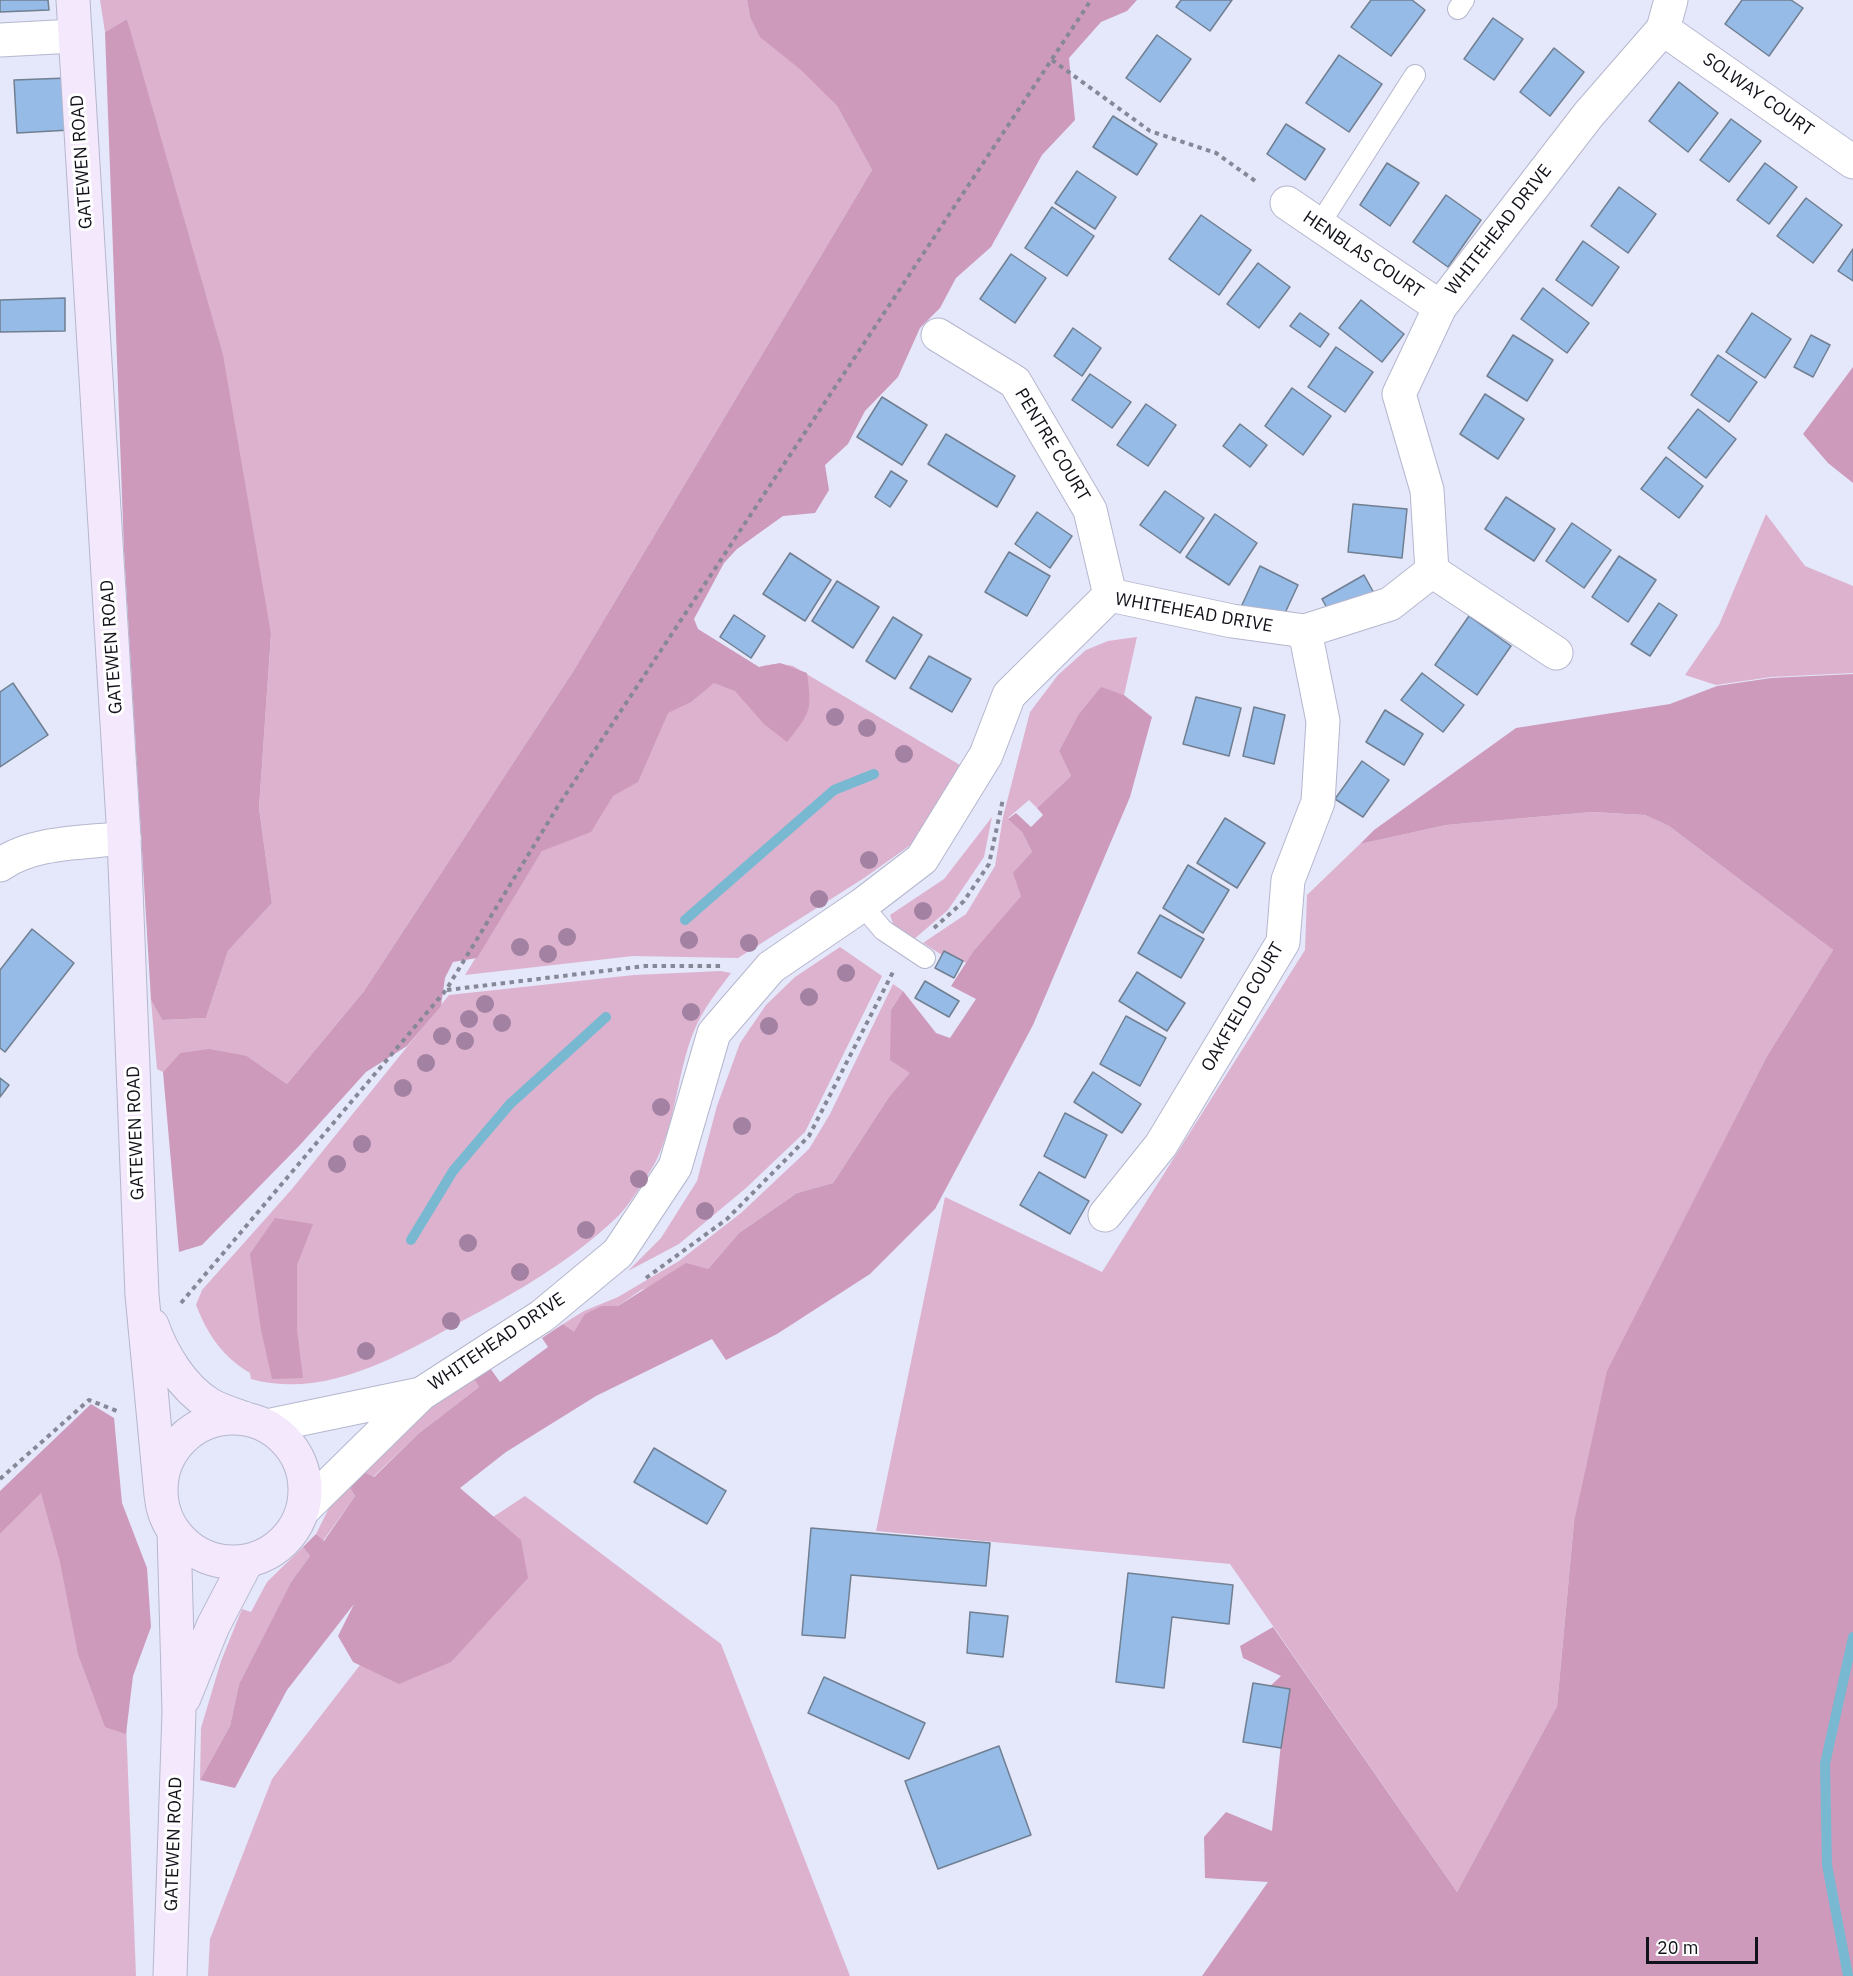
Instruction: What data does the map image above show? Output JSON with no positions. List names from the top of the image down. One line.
{"streets":{"main road":["GATEWEN ROAD"],"street":["SOLWAY COURT","WHITEHEAD DRIVE","HENBLAS COURT","PENTRE COURT","OAKFIELD COURT"]},"crossings":[["SOLWAY COURT","WHITEHEAD DRIVE"],["GATEWEN ROAD","WHITEHEAD DRIVE"],["WHITEHEAD DRIVE","HENBLAS COURT"],["WHITEHEAD DRIVE","PENTRE COURT"],["WHITEHEAD DRIVE","OAKFIELD COURT"]],"scale_bar":"20 m"}
